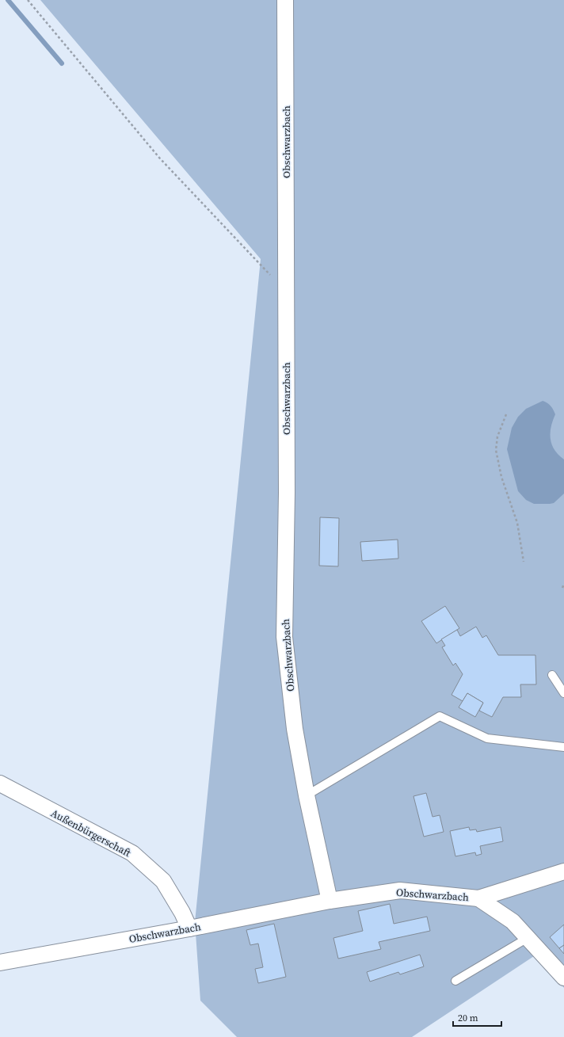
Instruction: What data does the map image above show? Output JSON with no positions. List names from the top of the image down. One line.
{"streets":{"street":["Obschwarzbach","Außenbürgerschaft"]},"crossings":[["Obschwarzbach","Außenbürgerschaft"]],"scale_bar":"20 m"}
